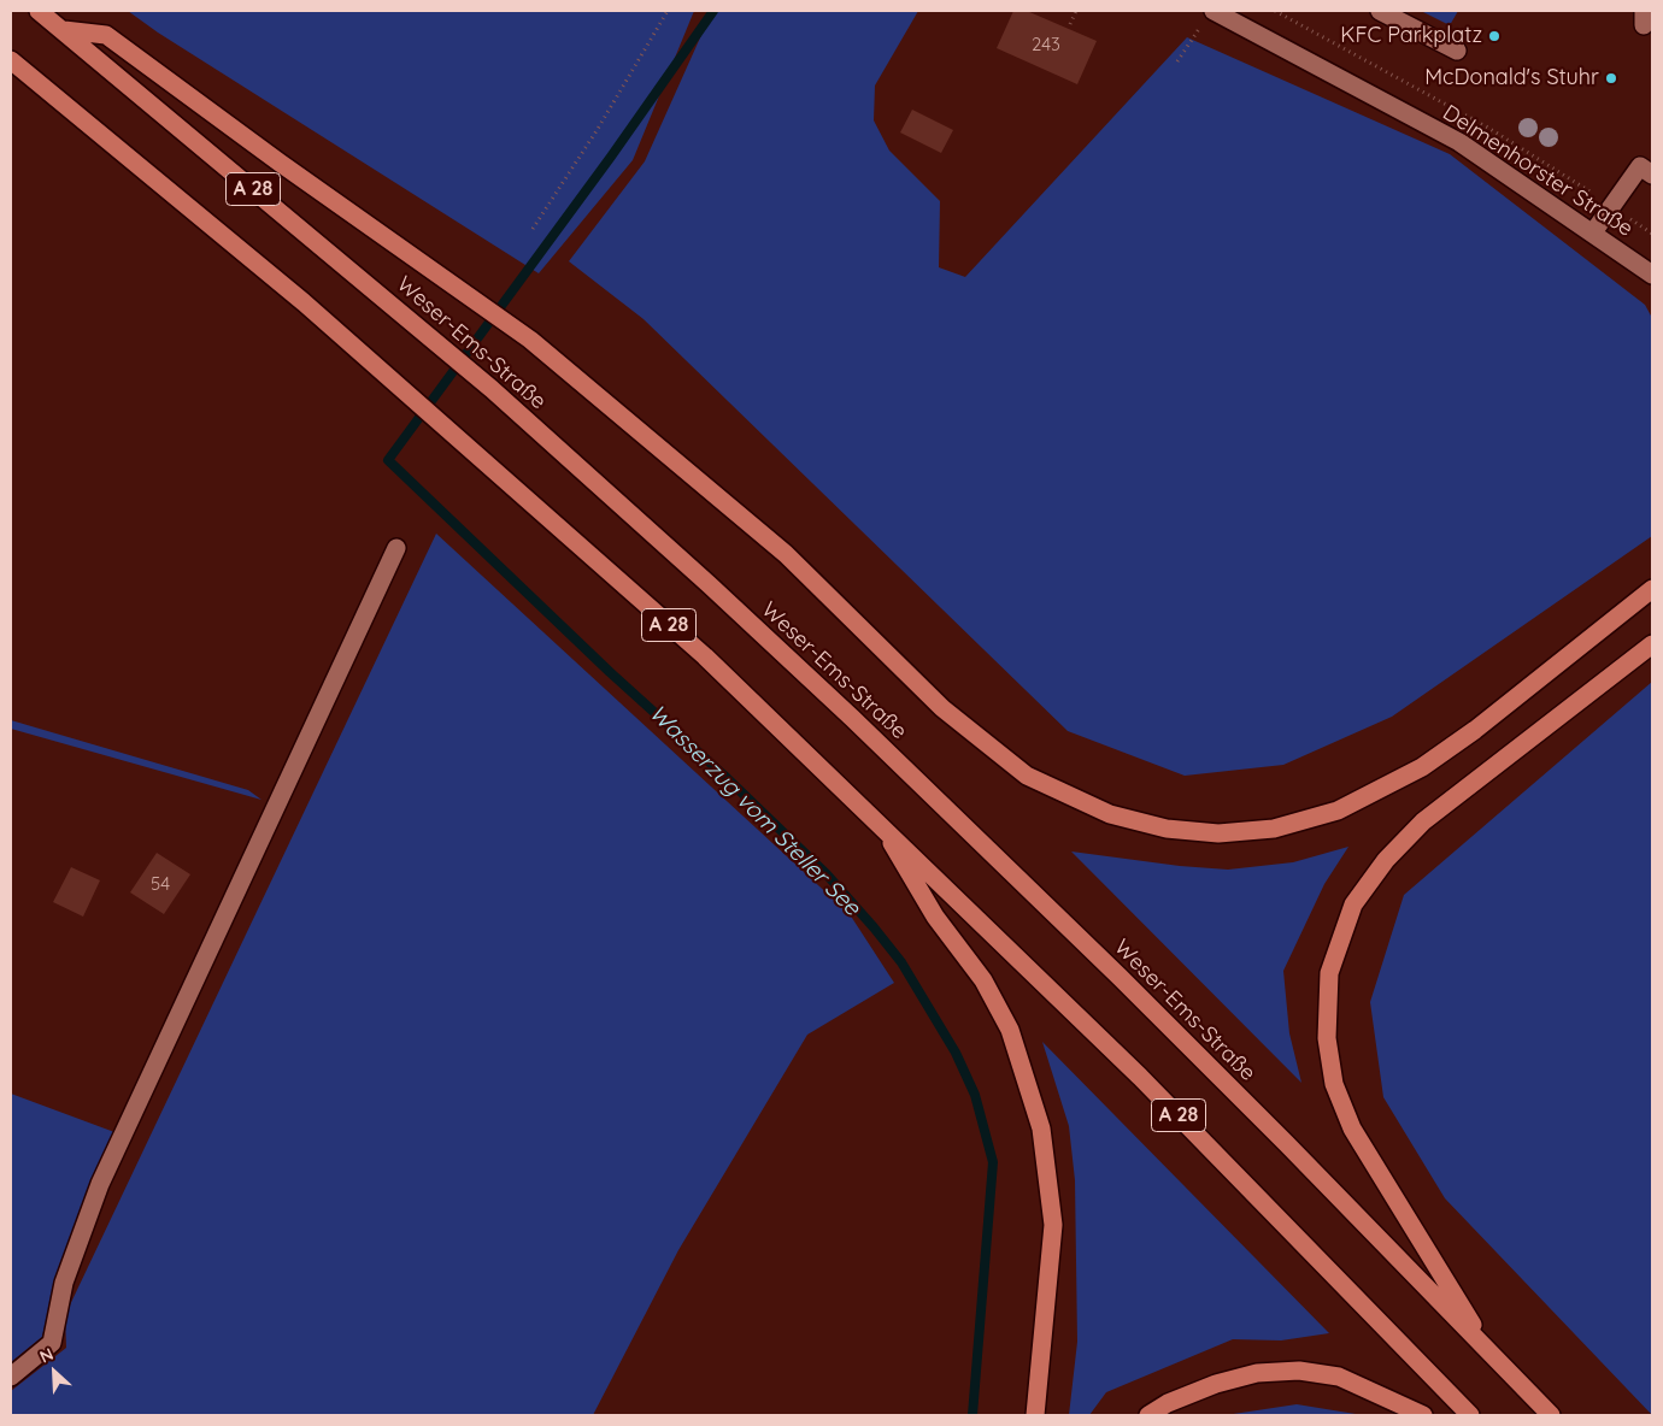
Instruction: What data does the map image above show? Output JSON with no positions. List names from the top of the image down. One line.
{"streets":{"highway":["A 28","Weser-Ems-Straße"],"street":["Delmenhorster Straße"]},"water":["Wasserzug vom Steller See"],"places":["KFC Parkplatz","McDonald's Stuhr"],"house_numbers":["243","54"],"north":"top left"}
